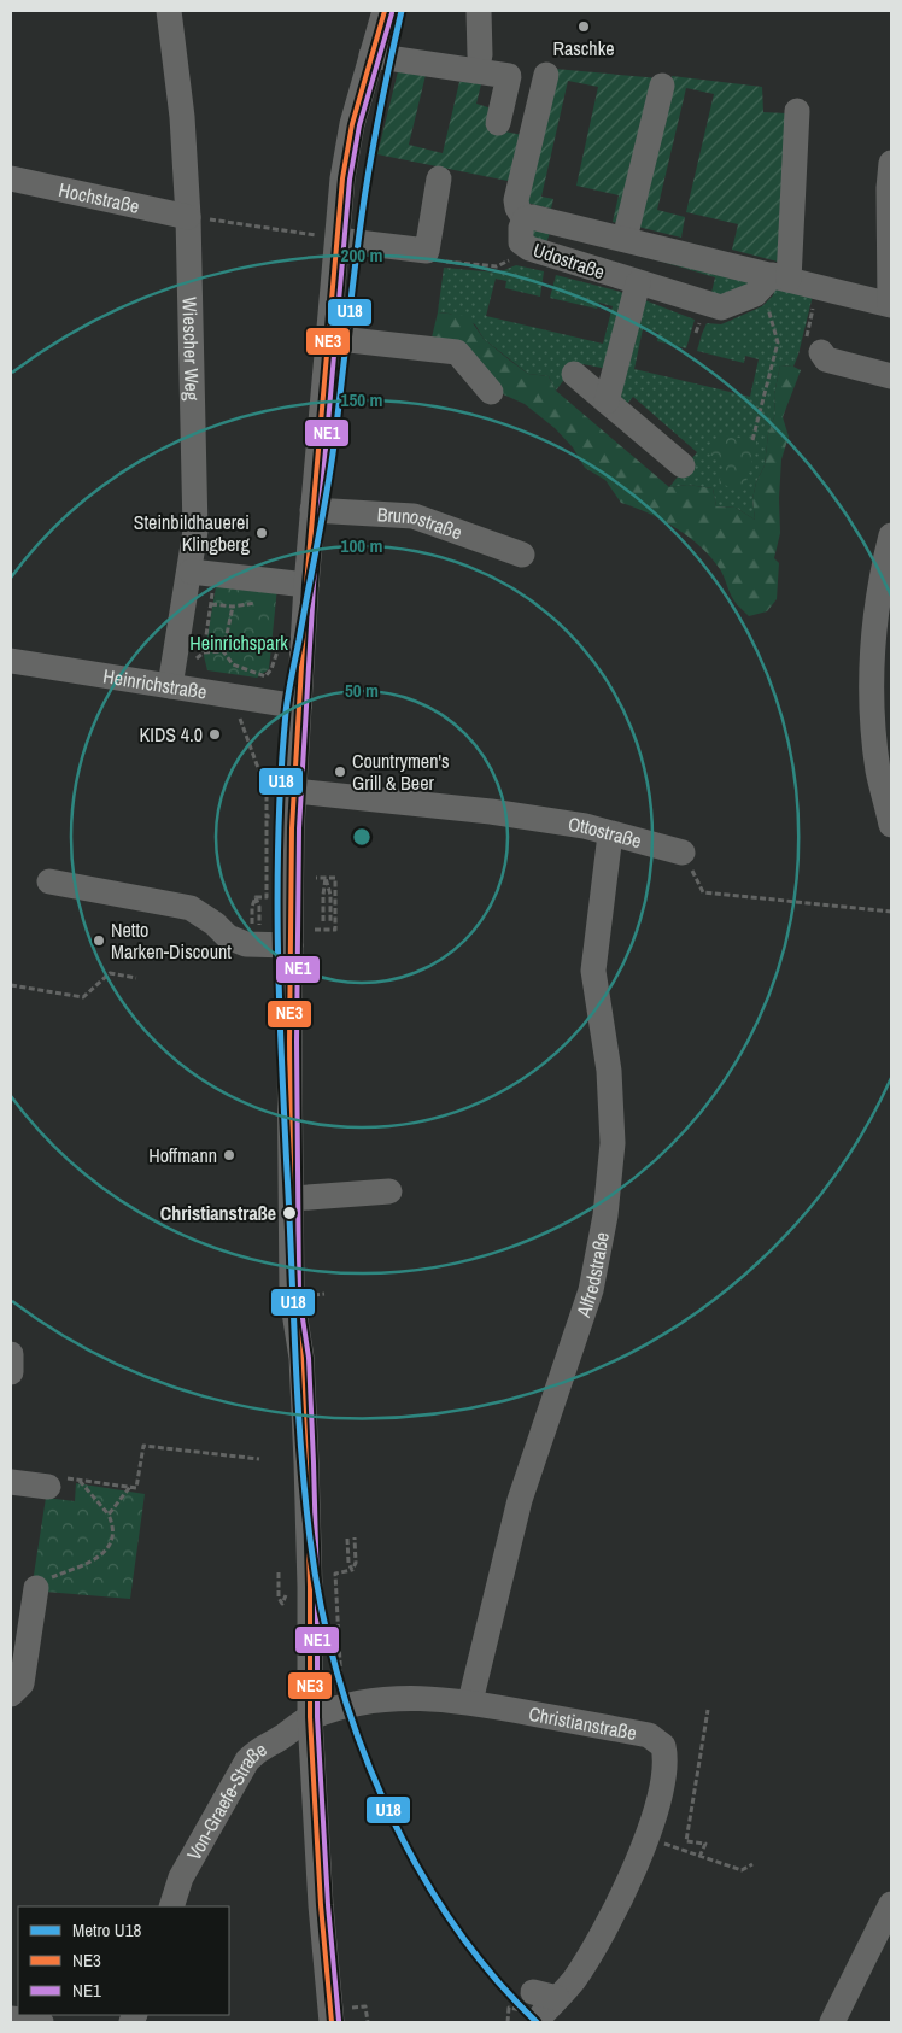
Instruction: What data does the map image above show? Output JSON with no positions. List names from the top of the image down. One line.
{"streets":{"street":["Hochstraße","Udostraße","Wiescher Weg","Brunostraße","Heinrichstraße","Ottostraße","Alfredstraße","Christianstraße","Von-Graefe-Straße"]},"crossings":[["Hochstraße","Wiescher Weg"],["Wiescher Weg","Heinrichstraße"],["Ottostraße","Alfredstraße"],["Alfredstraße","Christianstraße"],["Christianstraße","Von-Graefe-Straße"]],"parks":["Heinrichspark"],"places":["Raschke","Steinbildhauerei Klingberg","KIDS 4.0","Countrymen's Grill & Beer","Netto Marken-Discount","Hoffmann","Christianstraße"],"lines":["metro line U18","transit line NE3","transit line NE1"],"legend":["Metro U18","NE3","NE1"],"rings":["200 m","150 m","100 m","50 m"]}
